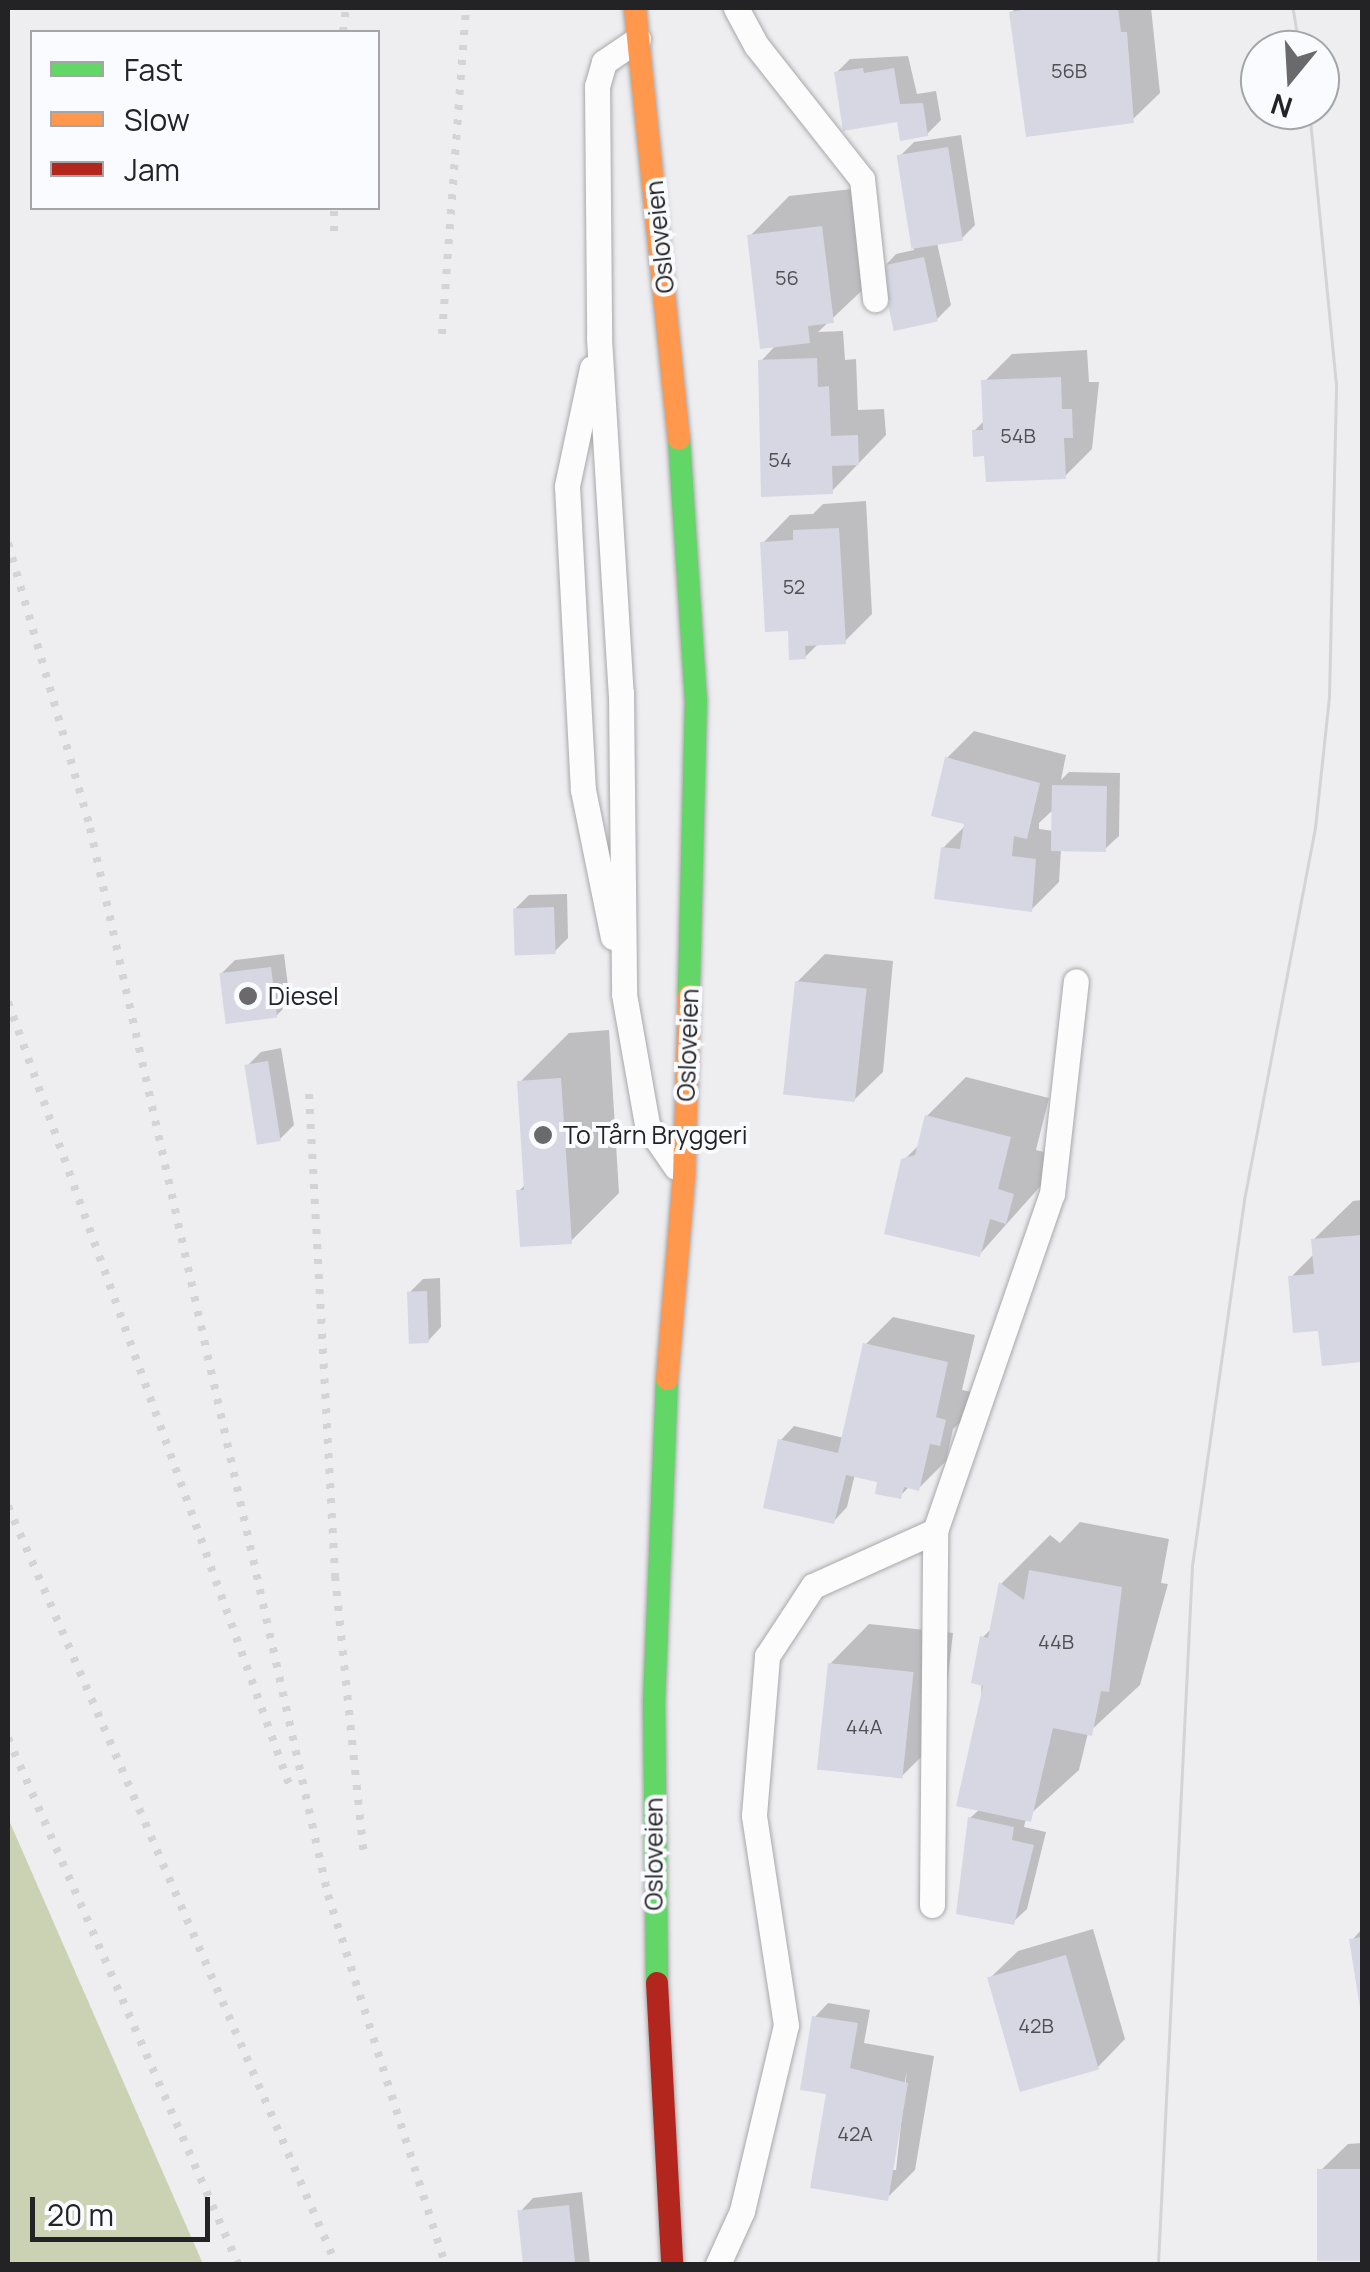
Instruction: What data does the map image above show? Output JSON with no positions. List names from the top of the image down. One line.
{"streets":{"street":["Osloveien"]},"places":["Diesel","To Tårn Bryggeri"],"house_numbers":["56B","56","54B","54","52","44B","44A","42B","42A"],"legend":["Fast","Slow","Jam"],"scale_bar":"20 m","north":"bottom"}
